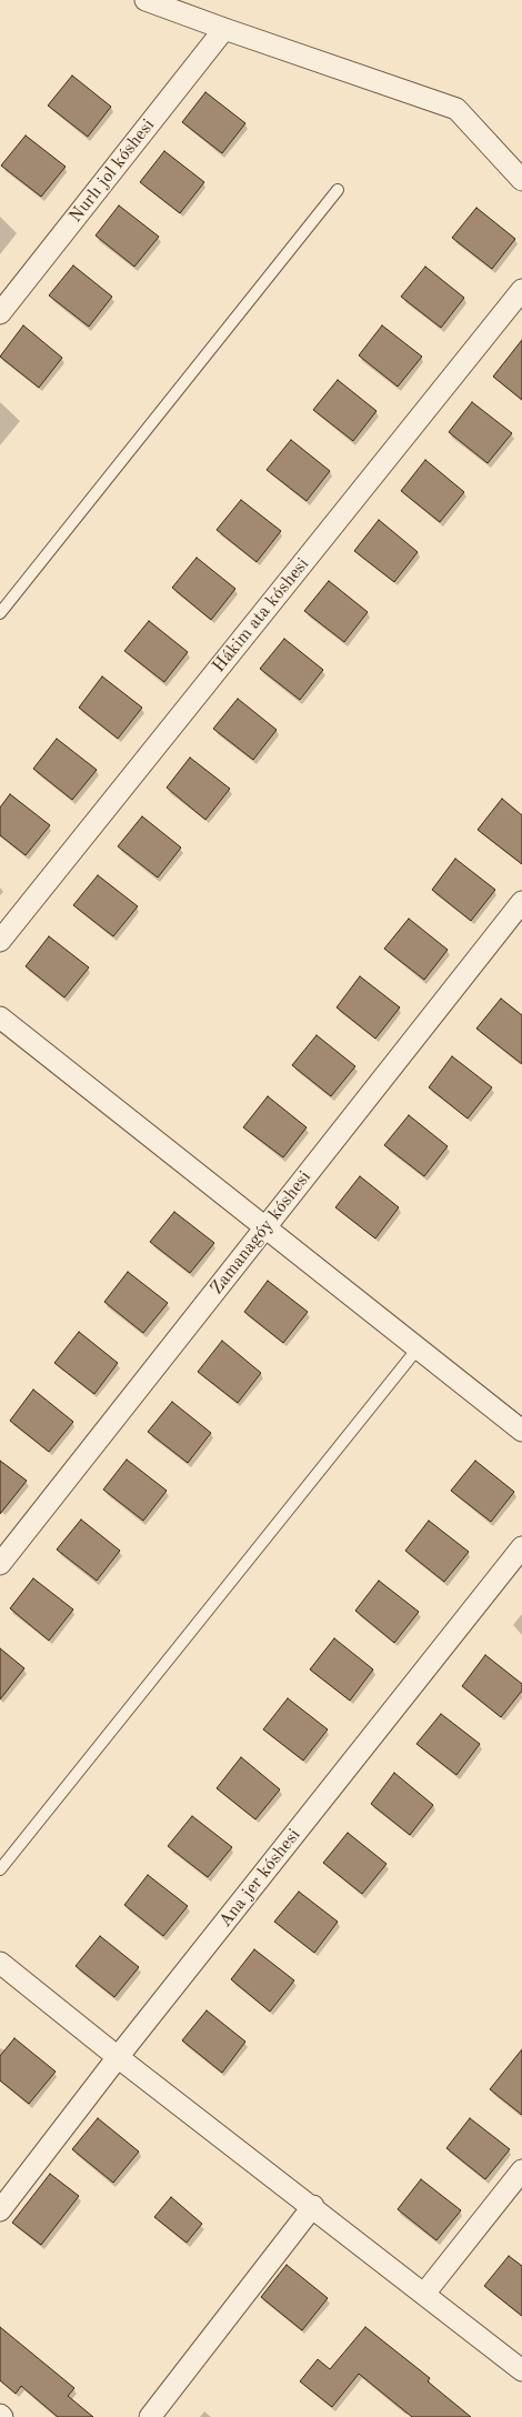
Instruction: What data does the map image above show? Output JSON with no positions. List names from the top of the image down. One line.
{"streets":{"street":["Nurlı jol kóshesi","Hákim ata kóshesi","Zamanagóy kóshesi","Ana jer kóshesi"]}}
